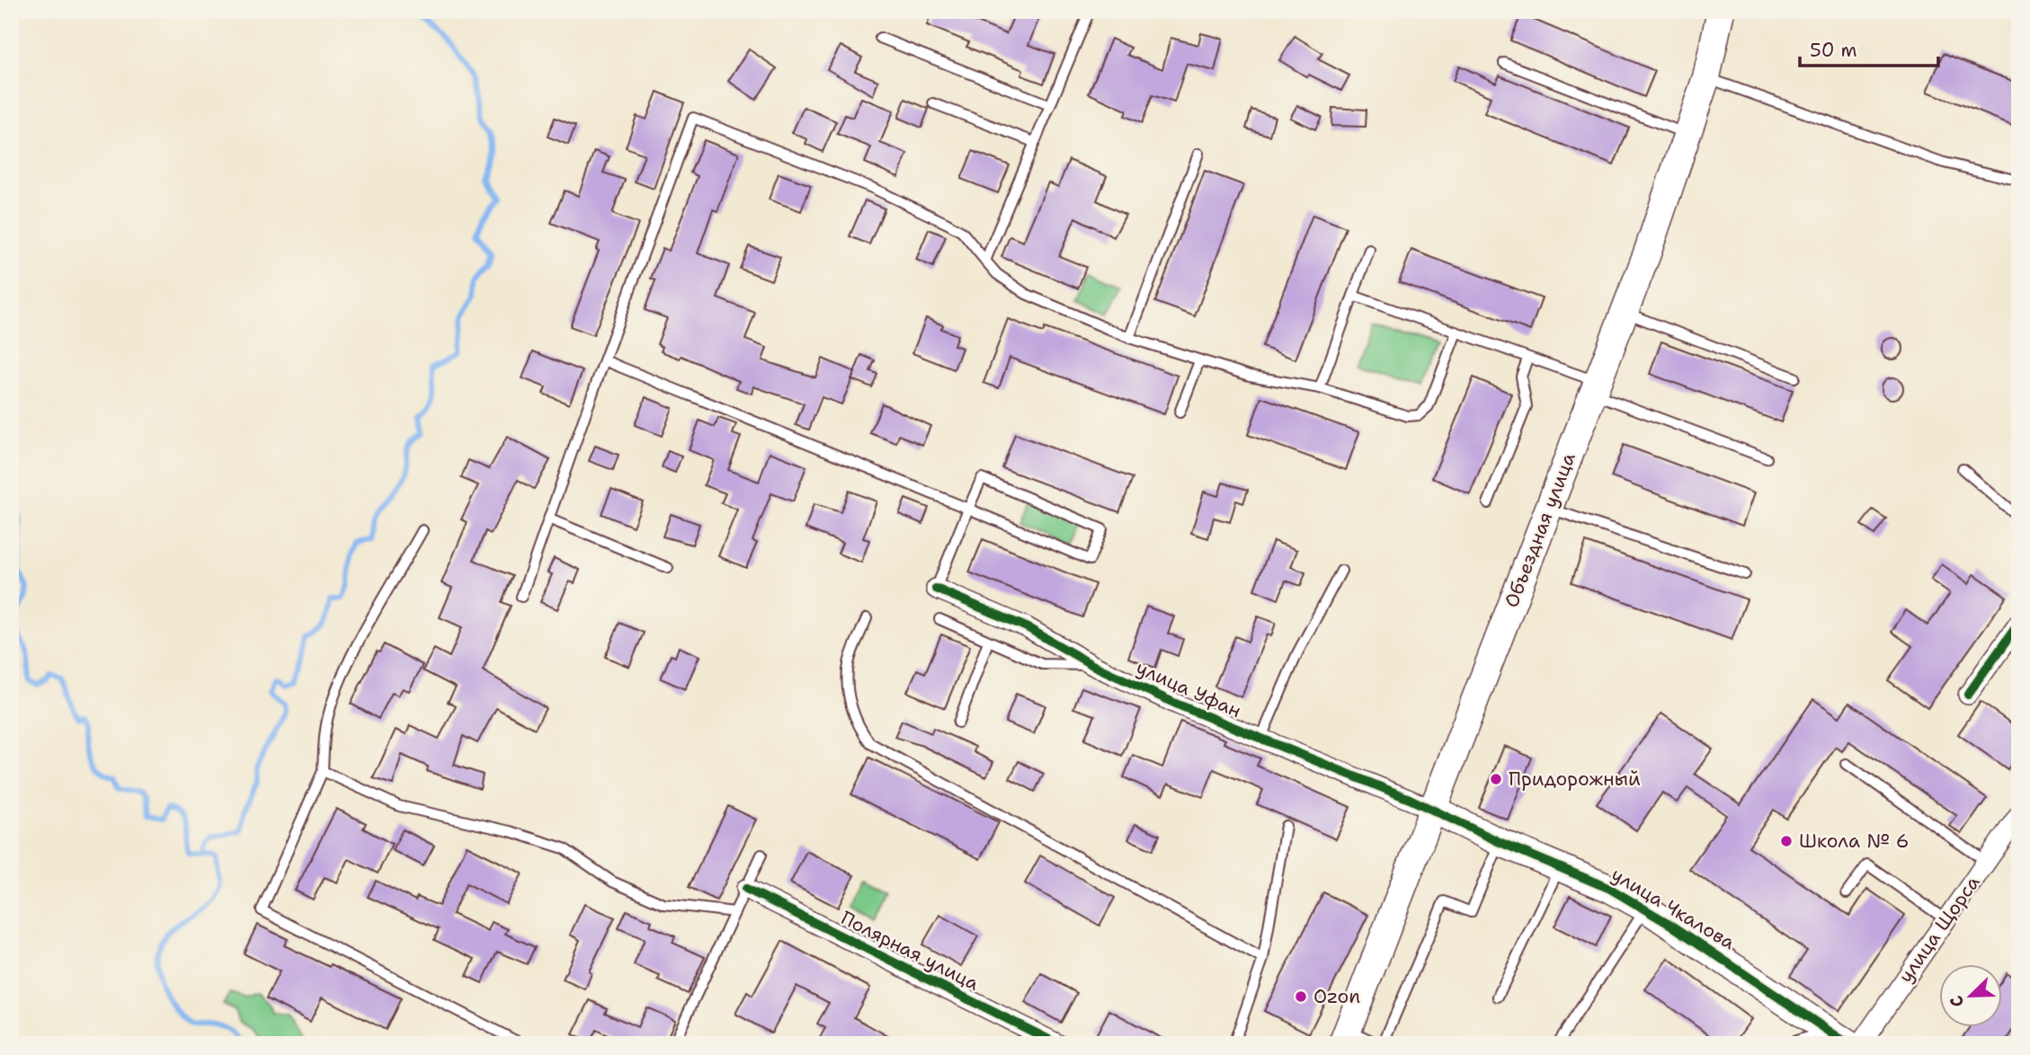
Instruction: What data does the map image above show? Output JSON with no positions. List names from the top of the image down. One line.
{"streets":{"main road":["Объездная улица","улица Чкалова"],"street":["улица Уфан","улица Щорса","Полярная улица"]},"crossings":[["Объездная улица","улица Уфан"],["Объездная улица","улица Чкалова"],["улица Уфан","улица Чкалова"]],"places":["Придорожный","Школа № 6","Ozon"],"scale_bar":"50 m","north":"bottom left"}
